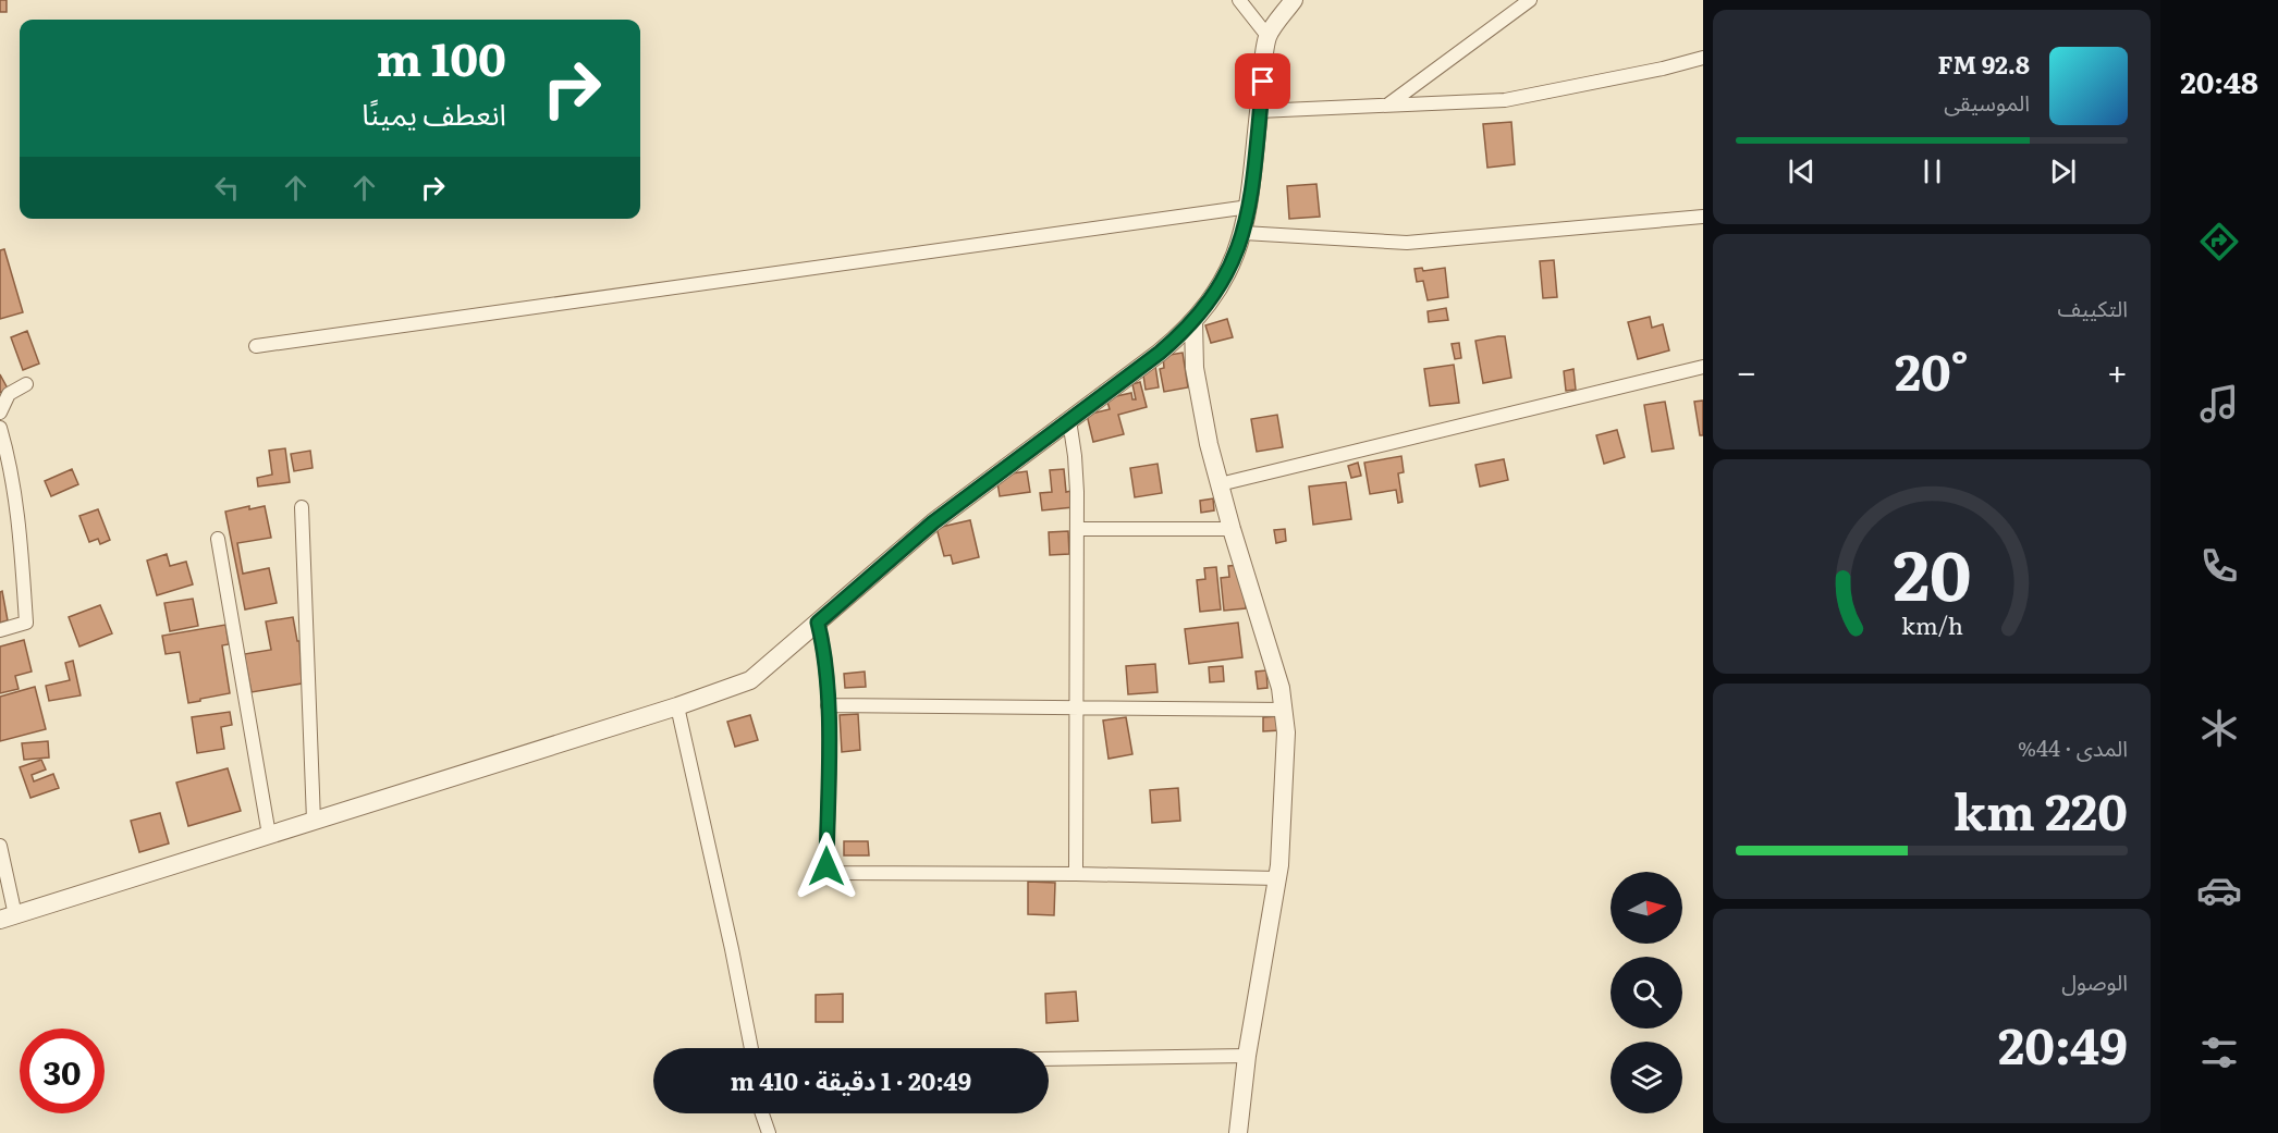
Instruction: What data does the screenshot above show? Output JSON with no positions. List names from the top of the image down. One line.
{"north":"right","page":{"tabs":"20:48","turn":["100 m","انعطف يمينًا"],"song":["92.8 FM","الموسيقى"],"tile":["التكييف",["المدى · 44%","220 km"],["الوصول","20:49"]],"heat":["−","20°","+"],"limit":"30","trip":"20:49 · 1 دقيقة · 410 m","gauge":["20","km/h"]}}
